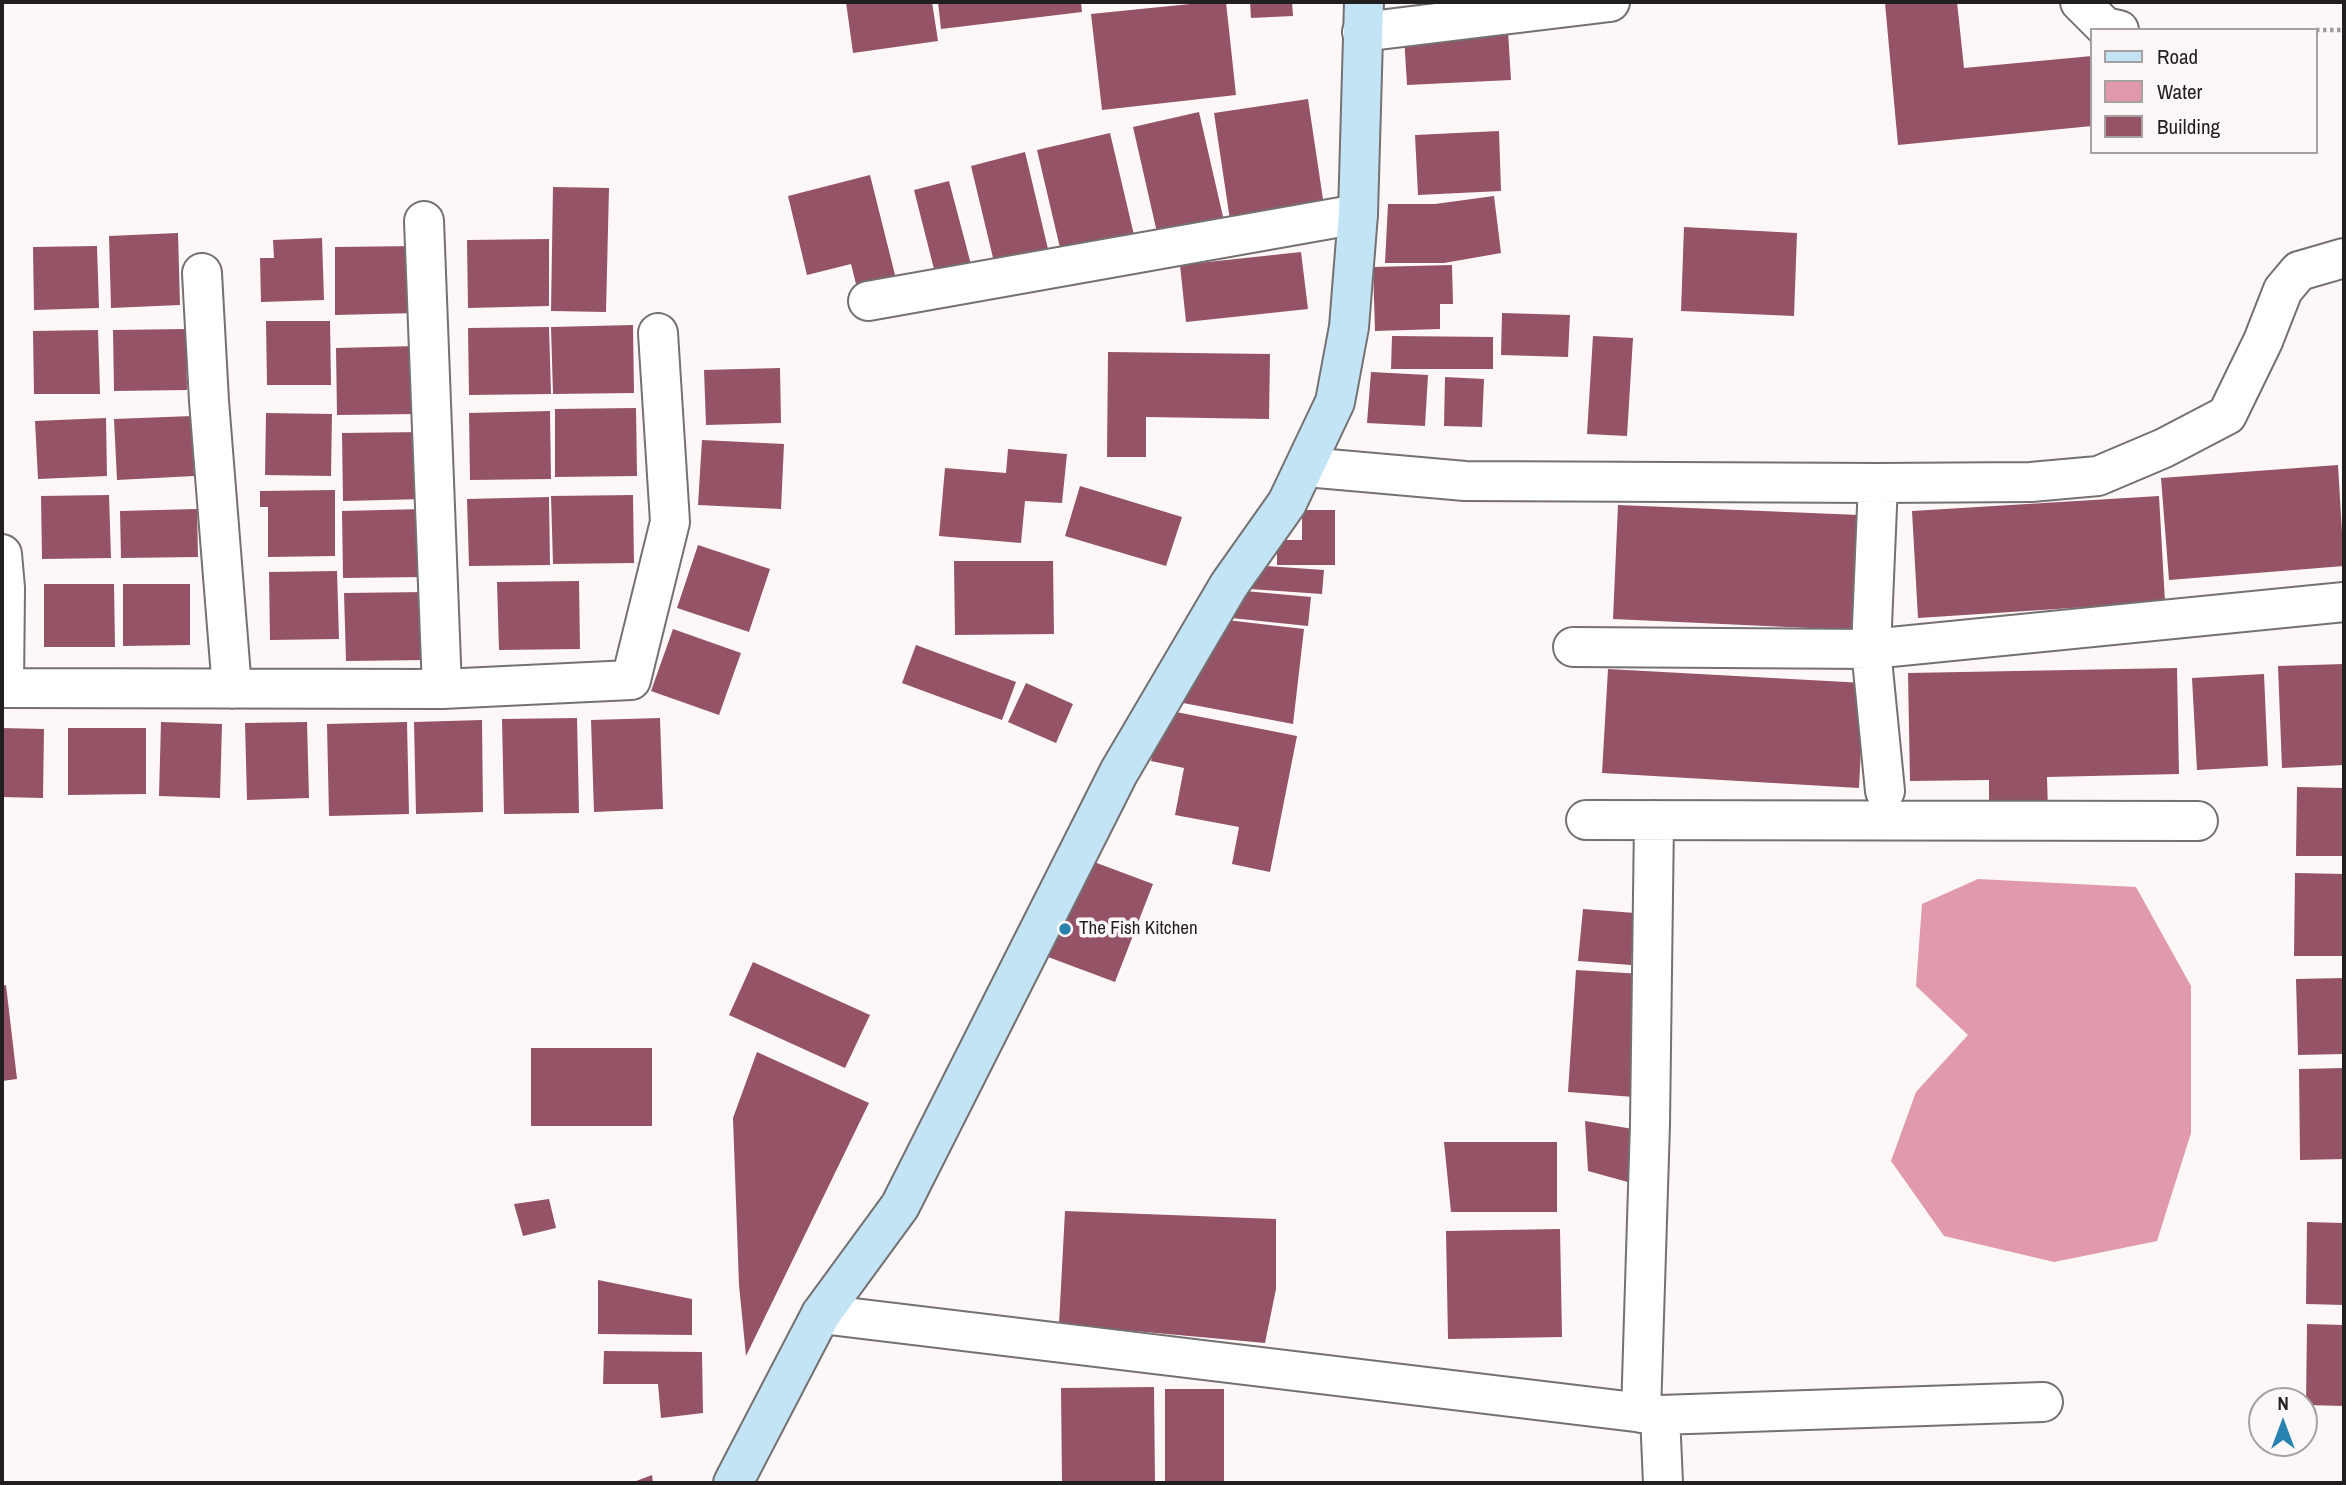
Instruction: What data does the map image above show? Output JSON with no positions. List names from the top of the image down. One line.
{"places":["The Fish Kitchen"],"legend":["Road","Water","Building"],"north":"top"}
